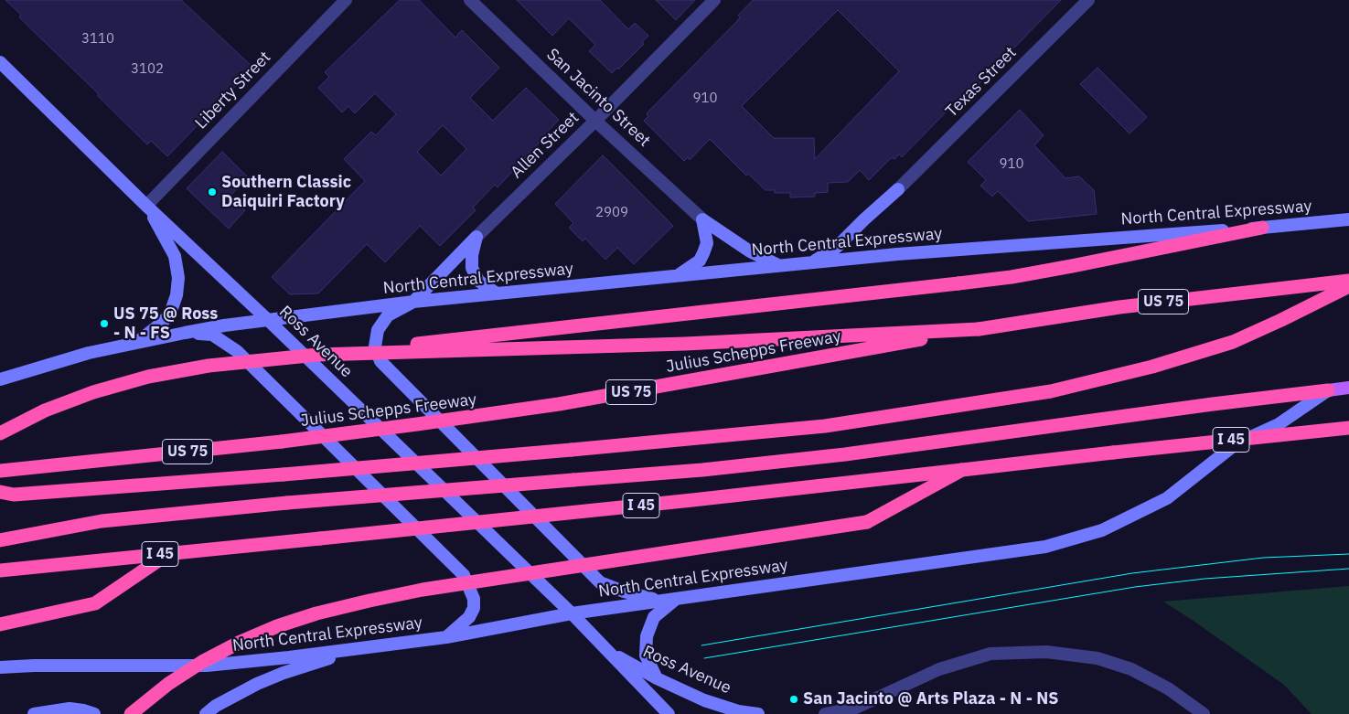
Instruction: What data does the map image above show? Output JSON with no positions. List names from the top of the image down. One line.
{"streets":{"highway":["US 75","Julius Schepps Freeway","I 45"],"main road":["North Central Expressway","Ross Avenue"],"street":["Texas Street","Liberty Street","San Jacinto Street","Allen Street"]},"crossings":[["Liberty Street","Ross Avenue"],["San Jacinto Street","Allen Street"],["North Central Expressway","Ross Avenue"]],"places":["Southern Classic Daiquiri Factory","US 75 @ Ross - N - FS","San Jacinto @ Arts Plaza - N - NS"],"house_numbers":["3110","3102","910","910","2909"]}
